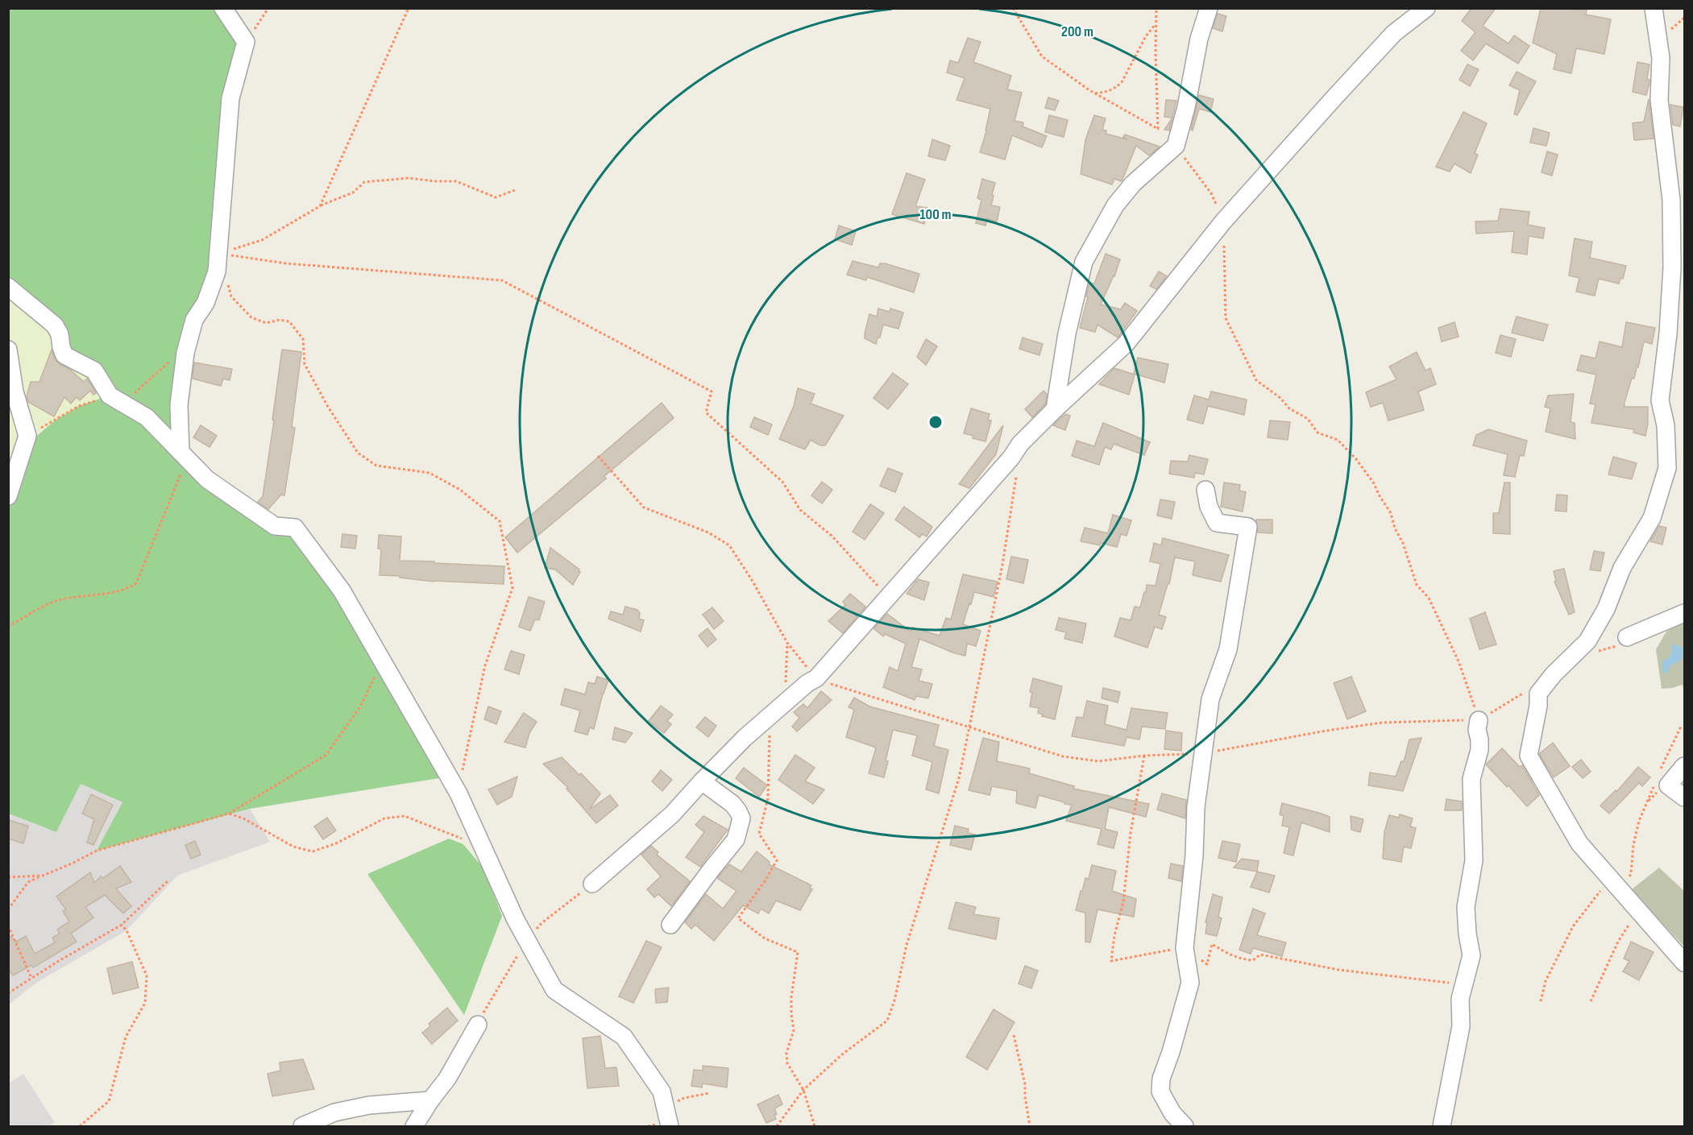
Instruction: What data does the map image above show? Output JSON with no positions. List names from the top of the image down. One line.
{"rings":["200 m","100 m"]}
